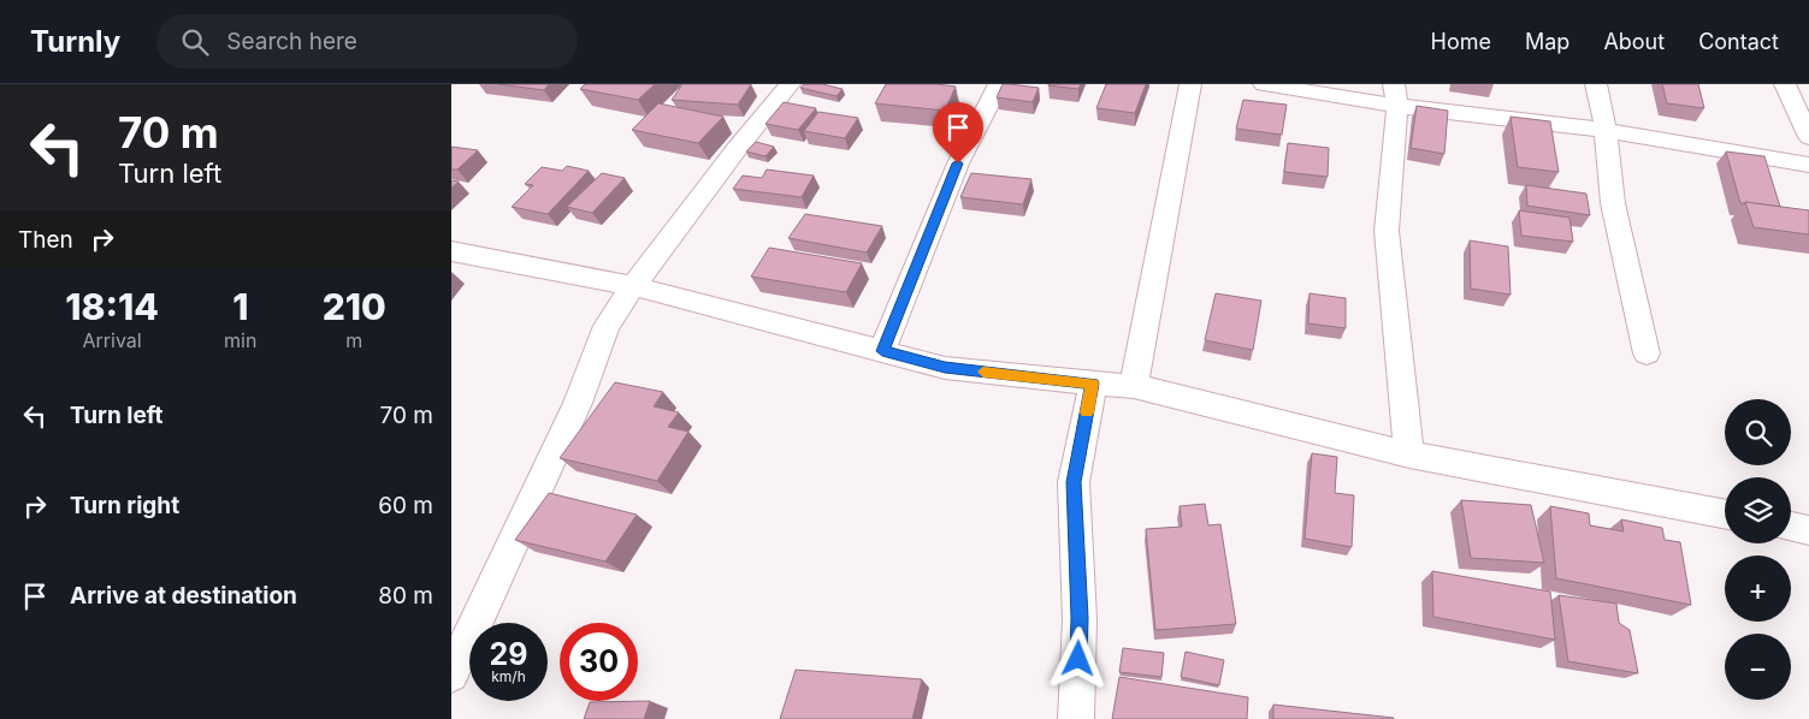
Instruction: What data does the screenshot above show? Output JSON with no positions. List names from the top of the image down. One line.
{"page":{"header":"Turnly","search":"Search here","nav":["Home","Map","About","Contact"],"turn":["70 m","Turn left"],"then":"Then","eta":["18:14","Arrival","1","min","210","m"],"list":[{"name":"Turn left","value":"70 m"},{"name":"Turn right","value":"60 m"},{"name":"Arrive at destination","value":"80 m"}],"map_buttons":["+","−"],"speed":"29 km/h","limit":"30"}}
